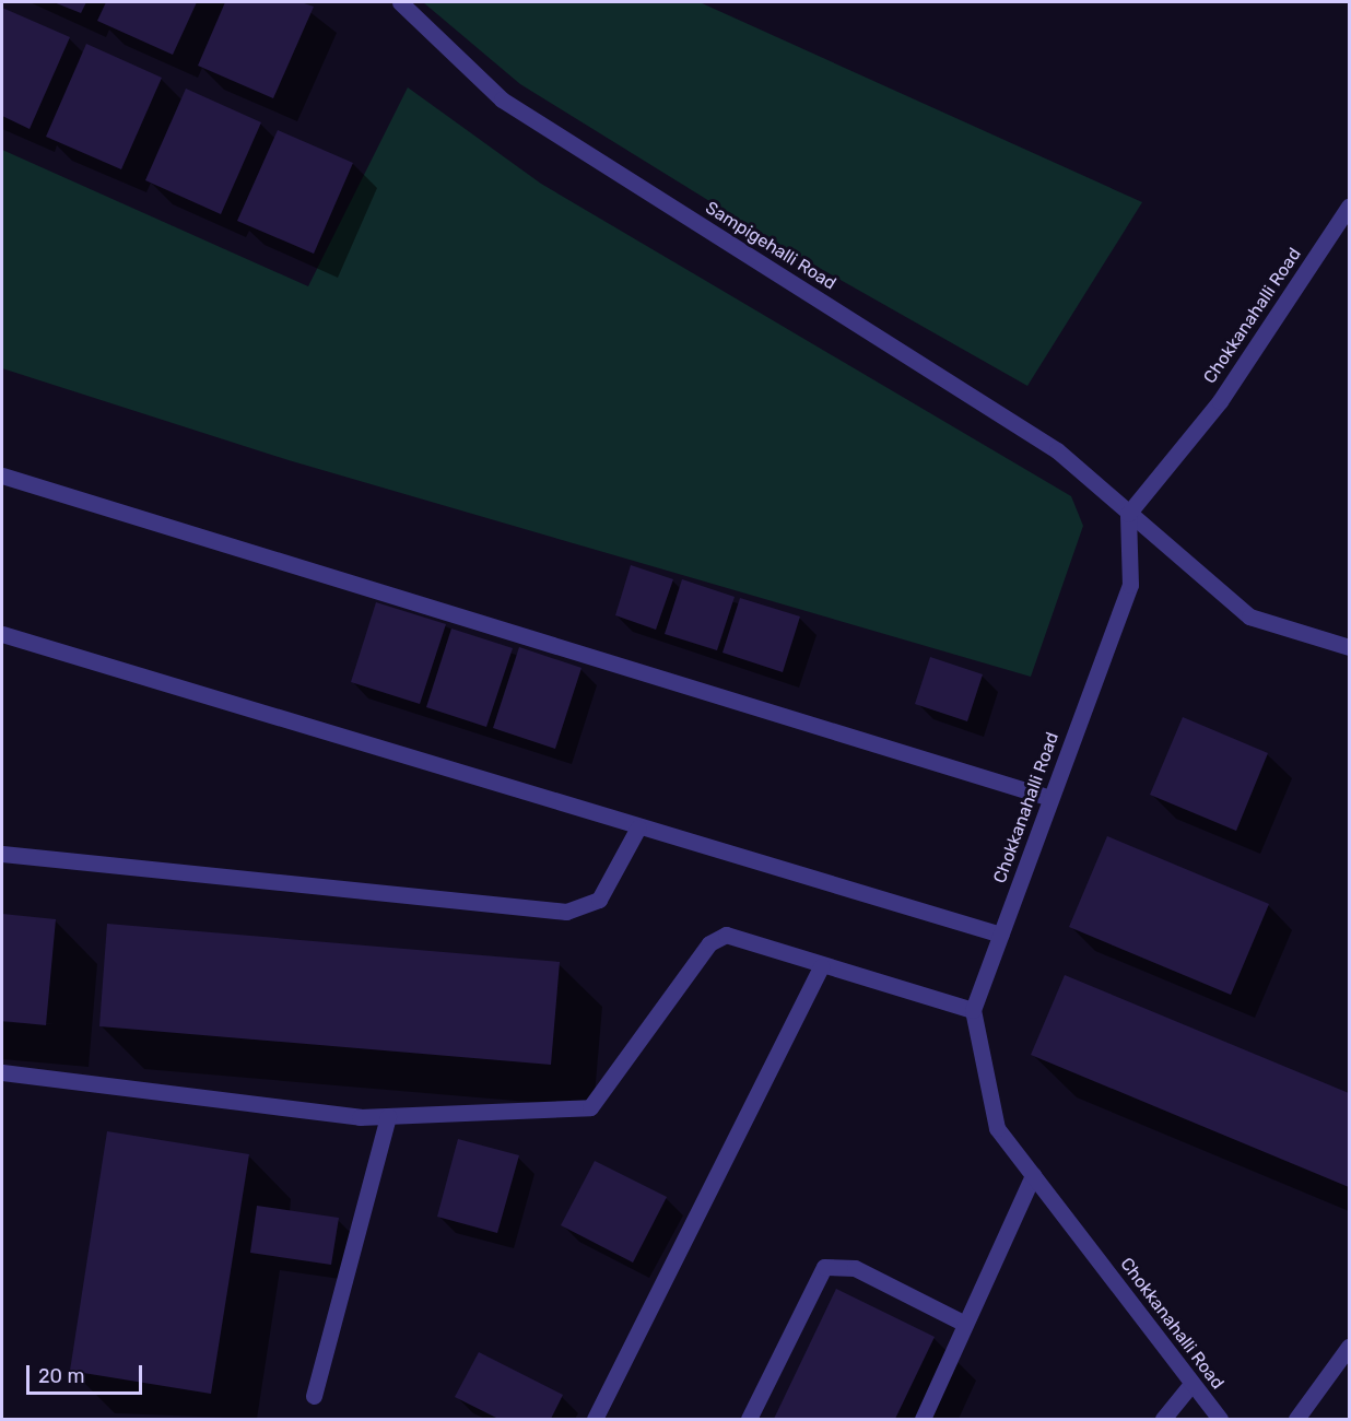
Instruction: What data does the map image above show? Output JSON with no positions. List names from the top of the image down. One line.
{"streets":{"street":["Sampigehalli Road","Chokkanahalli Road"]},"crossings":[["Sampigehalli Road","Chokkanahalli Road"]],"scale_bar":"20 m"}
